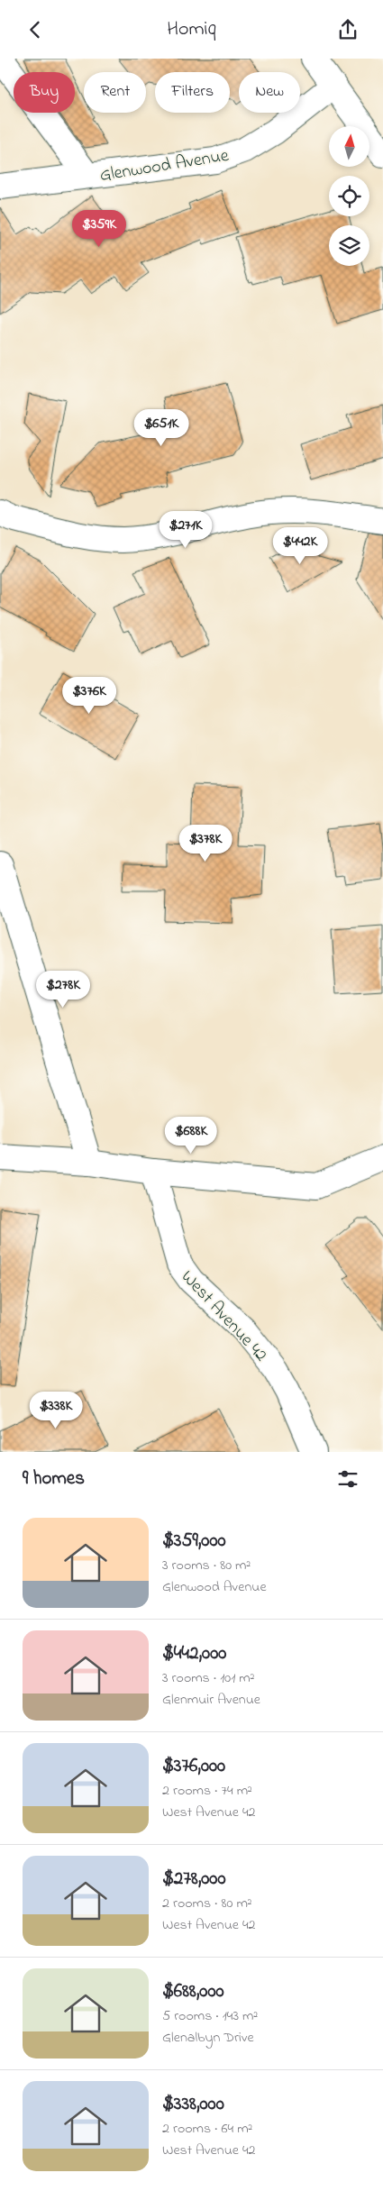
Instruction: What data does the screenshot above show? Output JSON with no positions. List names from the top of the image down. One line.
{"streets":{"street":["Glenwood Avenue","West Avenue 42"]},"north":"top","page":{"header":"Homiq","chip":["Buy","Rent","Filters","New"],"price":["$359K","$651K","$271K","$442K","$376K","$378K","$278K","$688K","$338K"],"heading":"9 homes","list":[{"name":"$359,000","note":"3 rooms · 80 m² · Glenwood Avenue"},{"name":"$442,000","note":"3 rooms · 101 m² · Glenmuir Avenue"},{"name":"$376,000","note":"2 rooms · 74 m² · West Avenue 42"},{"name":"$278,000","note":"2 rooms · 80 m² · West Avenue 42"},{"name":"$688,000","note":"5 rooms · 143 m² · Glenalbyn Drive"},{"name":"$338,000","note":"2 rooms · 64 m² · West Avenue 42"}]}}
